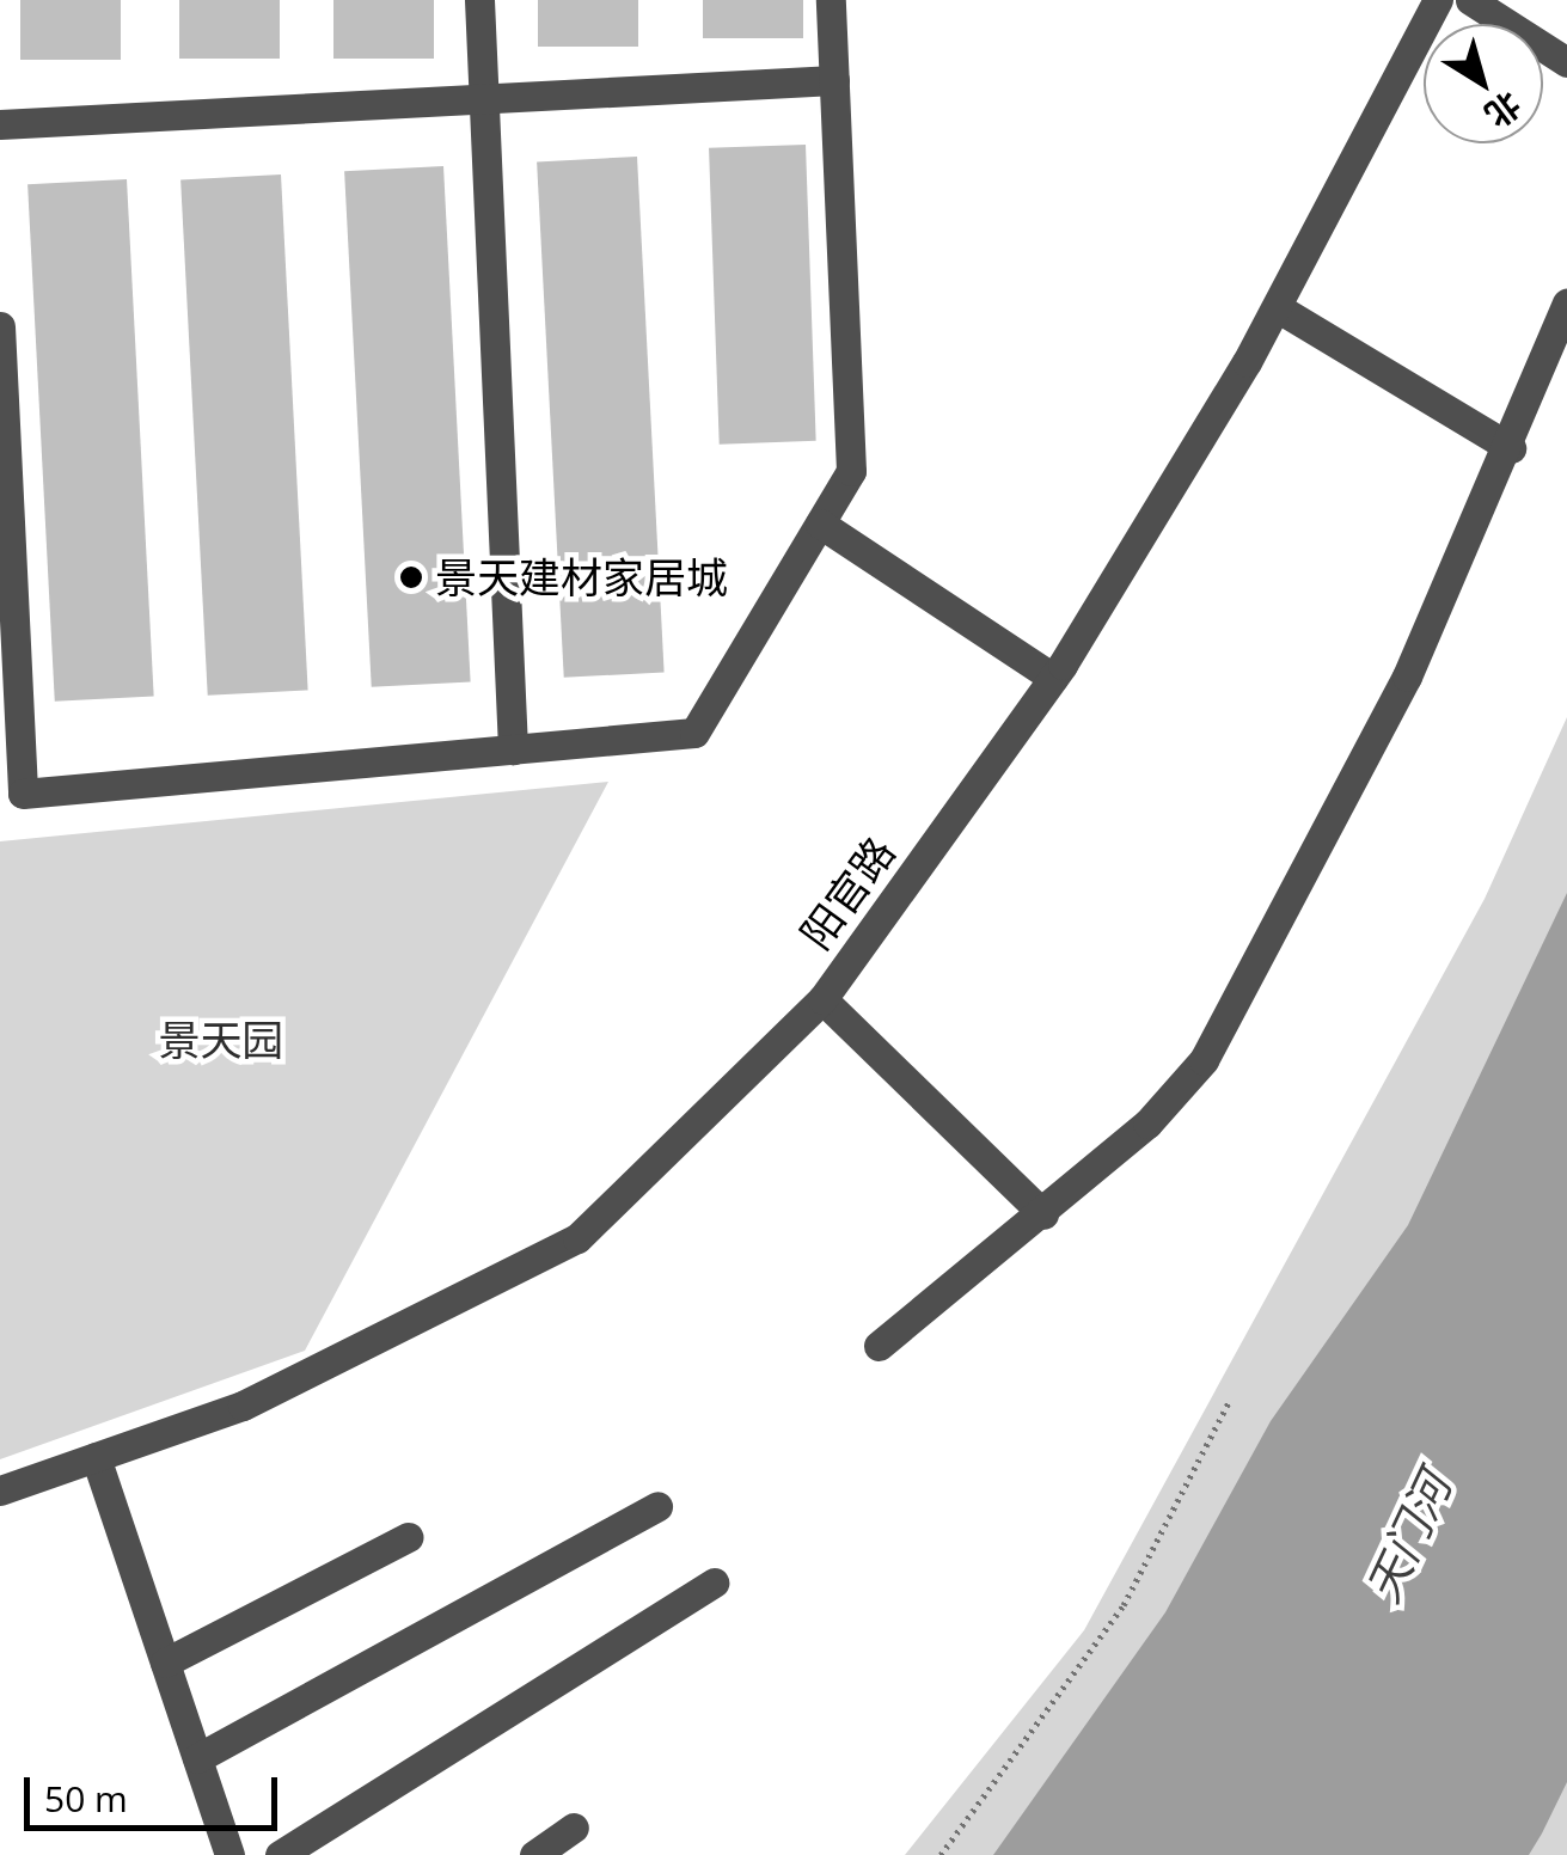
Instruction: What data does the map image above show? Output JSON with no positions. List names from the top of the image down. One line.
{"streets":{"street":["阳官路"]},"water":["天门河"],"parks":["景天园"],"places":["景天建材家居城"],"scale_bar":"50 m","north":"bottom right"}
